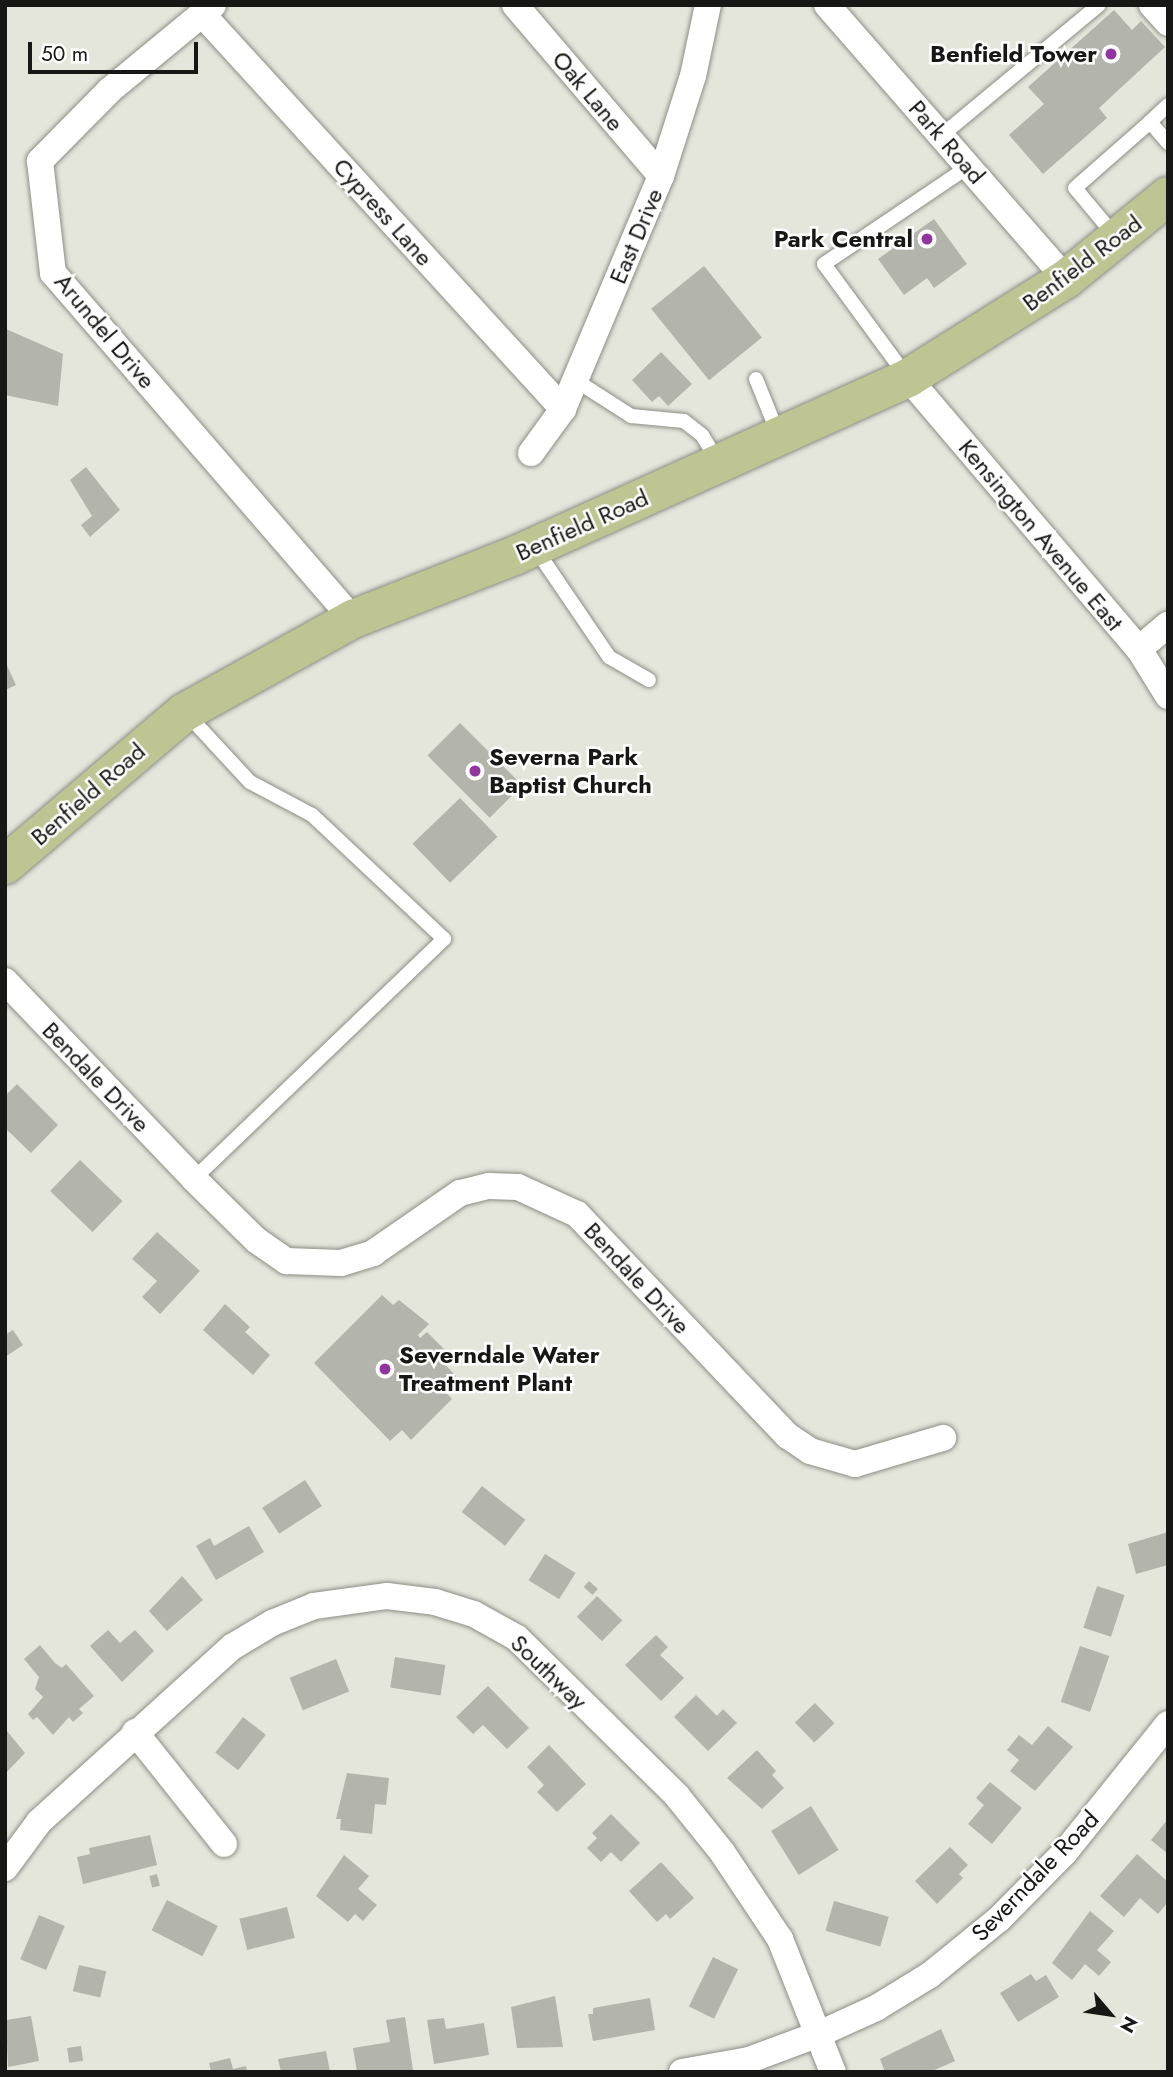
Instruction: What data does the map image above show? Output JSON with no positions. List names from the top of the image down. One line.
{"streets":{"main road":["Benfield Road"],"street":["Oak Lane","Park Road","Cypress Lane","East Drive","Arundel Drive","Kensington Avenue East","Bendale Drive","Southway","Severndale Road"]},"crossings":[["Oak Lane","East Drive"],["Park Road","Benfield Road"],["Cypress Lane","East Drive"],["Cypress Lane","Arundel Drive"],["Benfield Road","Arundel Drive"],["Benfield Road","Kensington Avenue East"],["Southway","Severndale Road"]],"places":["Benfield Tower","Park Central","Severna Park Baptist Church","Severndale Water Treatment Plant"],"scale_bar":"50 m","north":"bottom right"}
